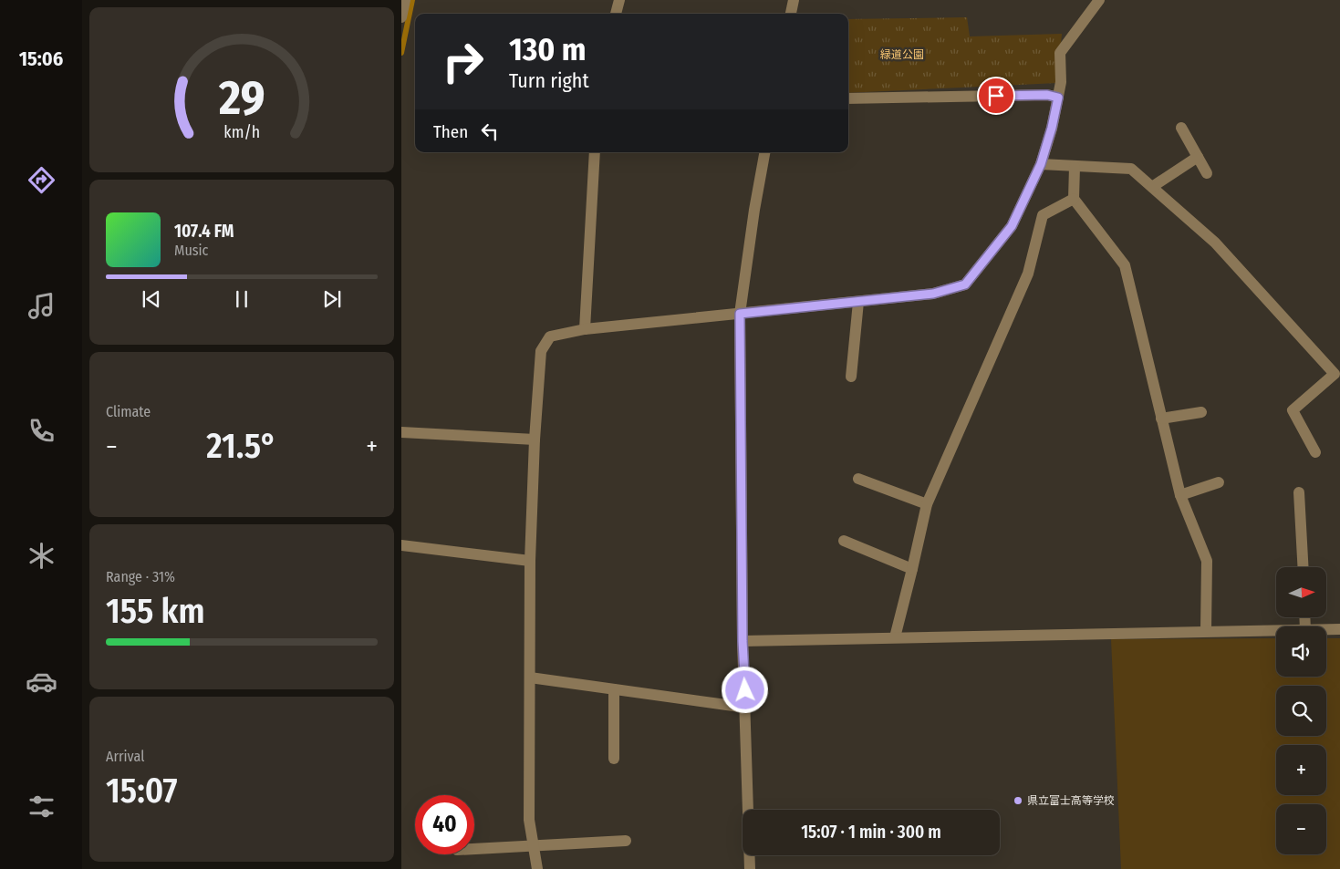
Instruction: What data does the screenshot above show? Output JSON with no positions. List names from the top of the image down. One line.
{"parks":["緑道公園"],"places":["県立富士高等学校"],"north":"right","page":{"tabs":"15:06","turn":["130 m","Turn right"],"then":"Then","song":["107.4 FM","Music"],"tile":["Climate",["Range · 31%","155 km"],["Arrival","15:07"]],"heat":["−","21.5°","+"],"map_buttons":["+","−"],"limit":"40","trip":"15:07 · 1 min · 300 m","gauge":["29","km/h"]}}
